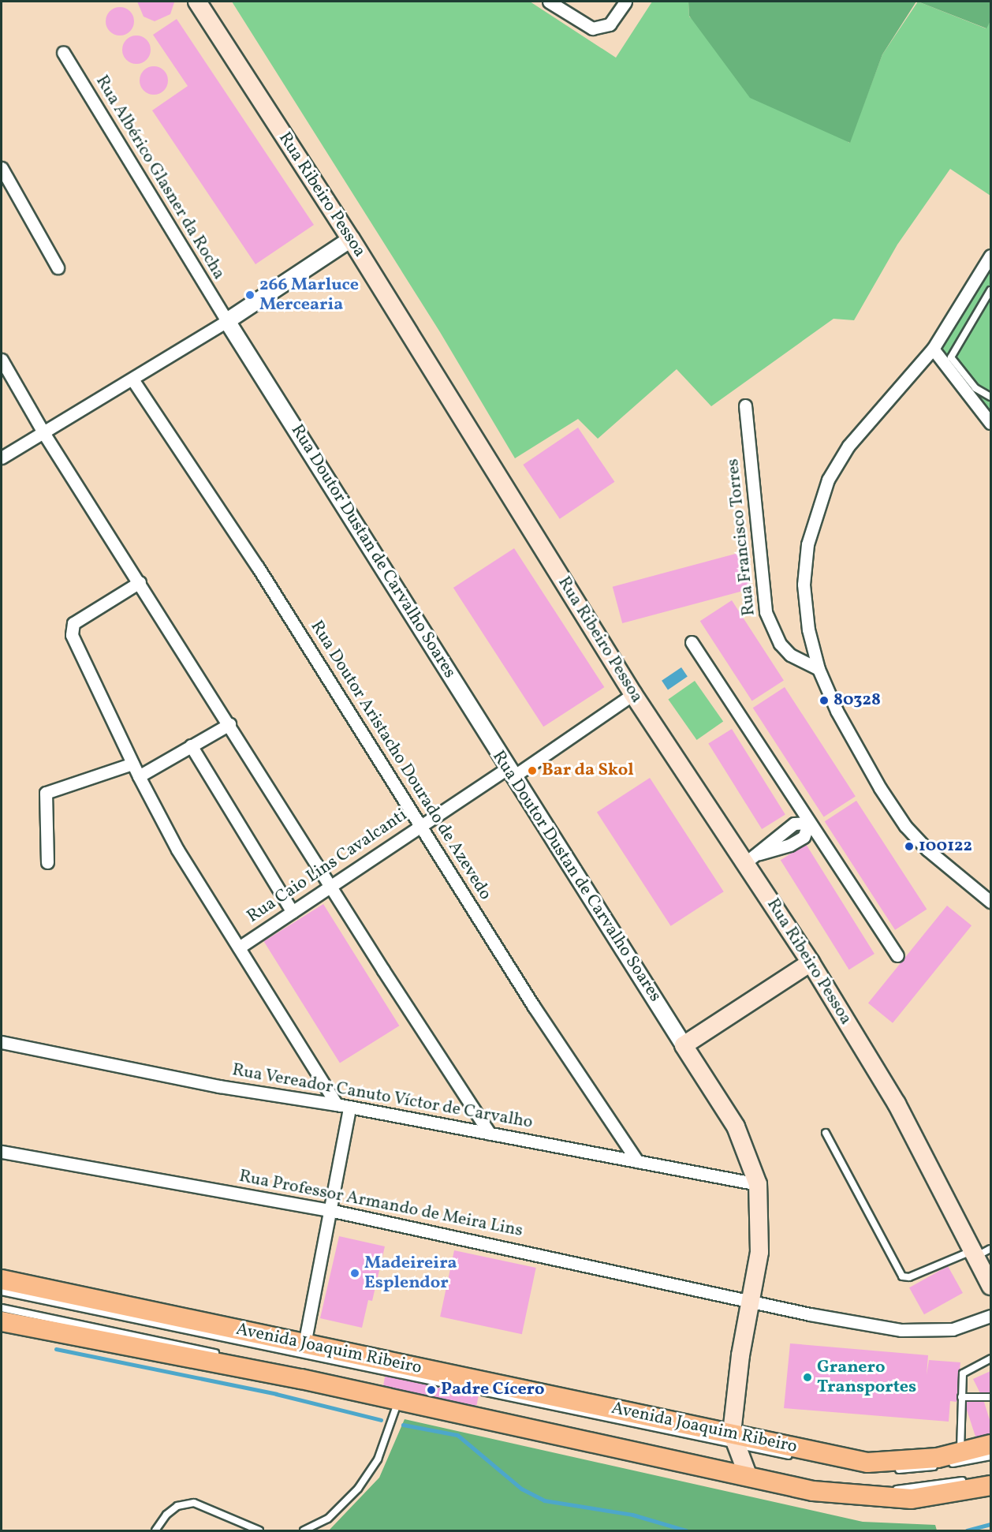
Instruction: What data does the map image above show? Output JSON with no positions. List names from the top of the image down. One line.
{"streets":{"main road":["Rua Ribeiro Pessoa","Rua Doutor Dustan de Carvalho Soares","Avenida Joaquim Ribeiro"],"street":["Rua Albérico Glasner da Rocha","Rua Francisco Torres","Rua Doutor Aristacho Dourado de Azevedo","Rua Caio Lins Cavalcanti","Rua Vereador Canuto Víctor de Carvalho","Rua Professor Armando de Meira Lins"]},"crossings":[["Rua Albérico Glasner da Rocha","Rua Doutor Dustan de Carvalho Soares"],["Rua Ribeiro Pessoa","Rua Caio Lins Cavalcanti"],["Rua Doutor Dustan de Carvalho Soares","Rua Caio Lins Cavalcanti"],["Rua Doutor Dustan de Carvalho Soares","Rua Vereador Canuto Víctor de Carvalho"],["Rua Doutor Dustan de Carvalho Soares","Rua Professor Armando de Meira Lins"],["Rua Doutor Dustan de Carvalho Soares","Avenida Joaquim Ribeiro"],["Rua Doutor Aristacho Dourado de Azevedo","Rua Caio Lins Cavalcanti"],["Rua Doutor Aristacho Dourado de Azevedo","Rua Vereador Canuto Víctor de Carvalho"]],"places":["266 Marluce Mercearia","80328","Bar da Skol","100122","Madeireira Esplendor","Granero Transportes","Padre Cícero"]}
